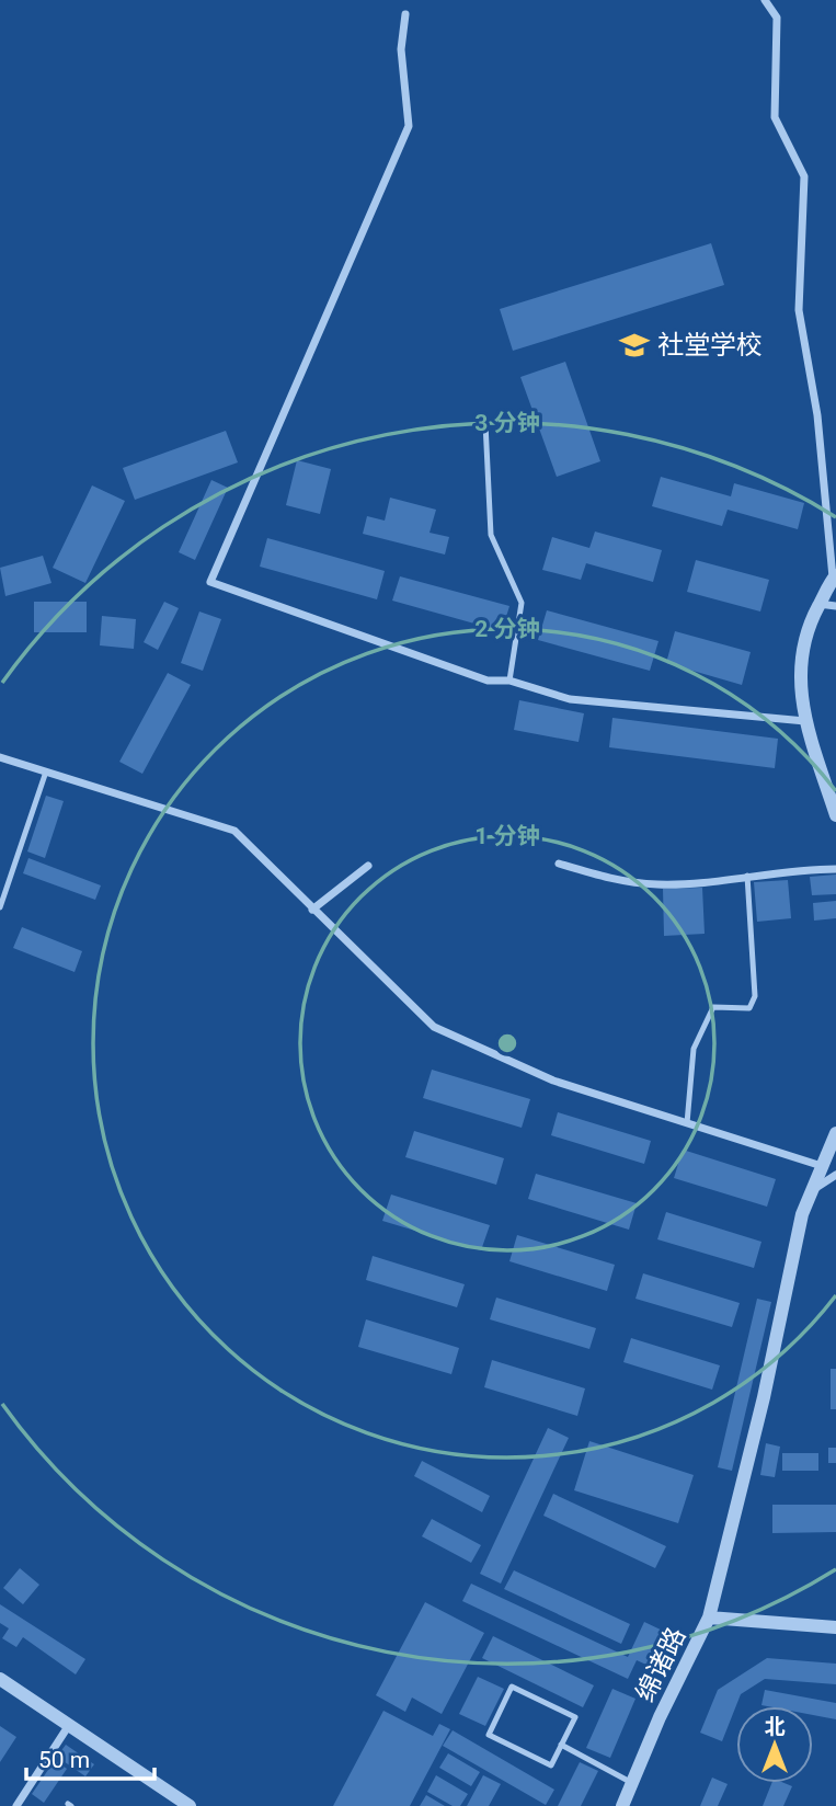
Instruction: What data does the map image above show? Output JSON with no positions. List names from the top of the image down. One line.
{"streets":{"street":["绵诸路"]},"places":{"school or university":["社堂学校"]},"scale_bar":"50 m","north":"top","rings":["3 分钟","2 分钟","1 分钟"]}
